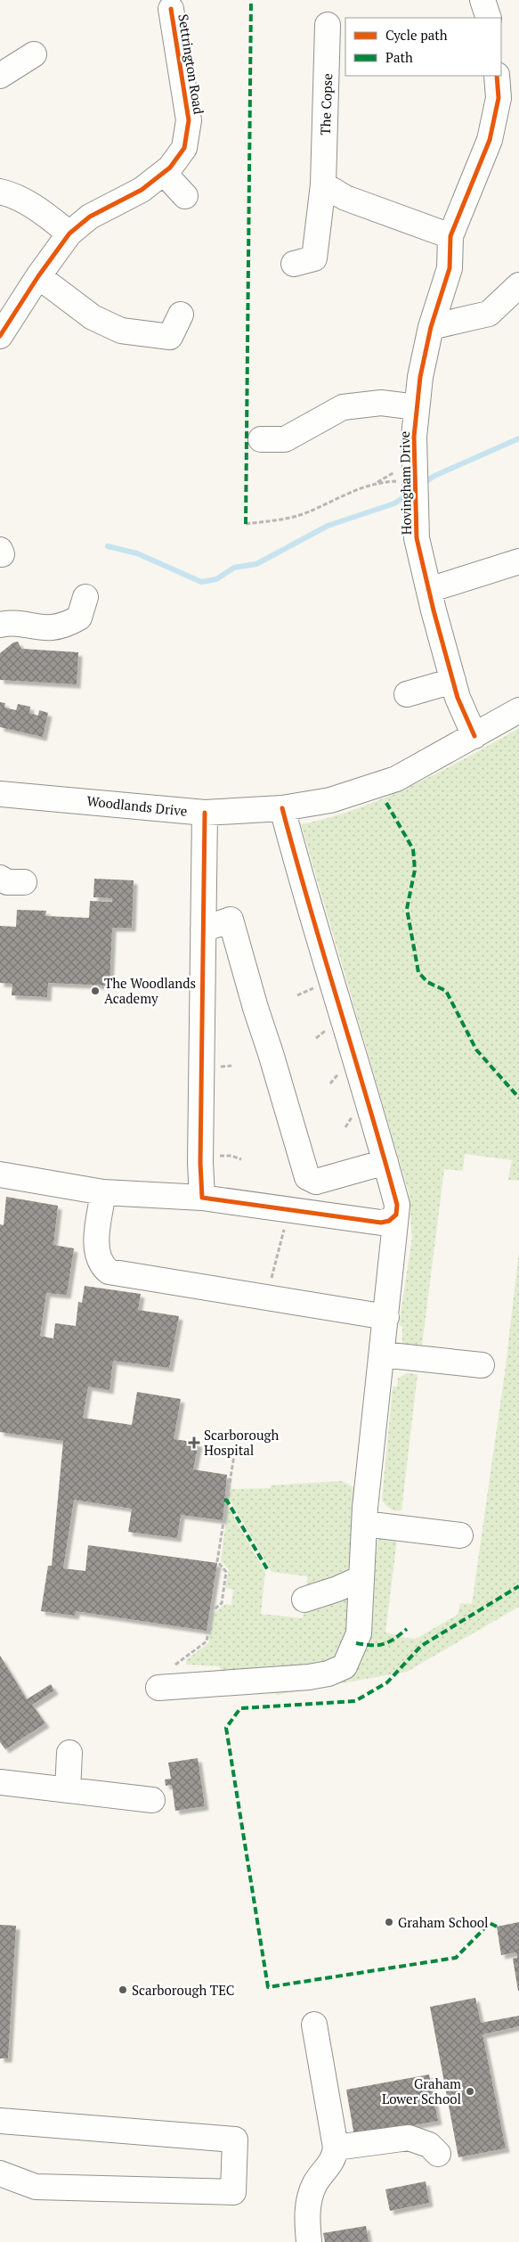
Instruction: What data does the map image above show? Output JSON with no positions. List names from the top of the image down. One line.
{"streets":{"street":["Settrington Road","The Copse","Hovingham Drive","Woodlands Drive"]},"crossings":[["Hovingham Drive","Woodlands Drive"]],"places":{"other":["The Woodlands Academy","Graham School","Scarborough TEC","Graham Lower School"],"health":["Scarborough Hospital"]},"legend":["Cycle path","Path"]}
